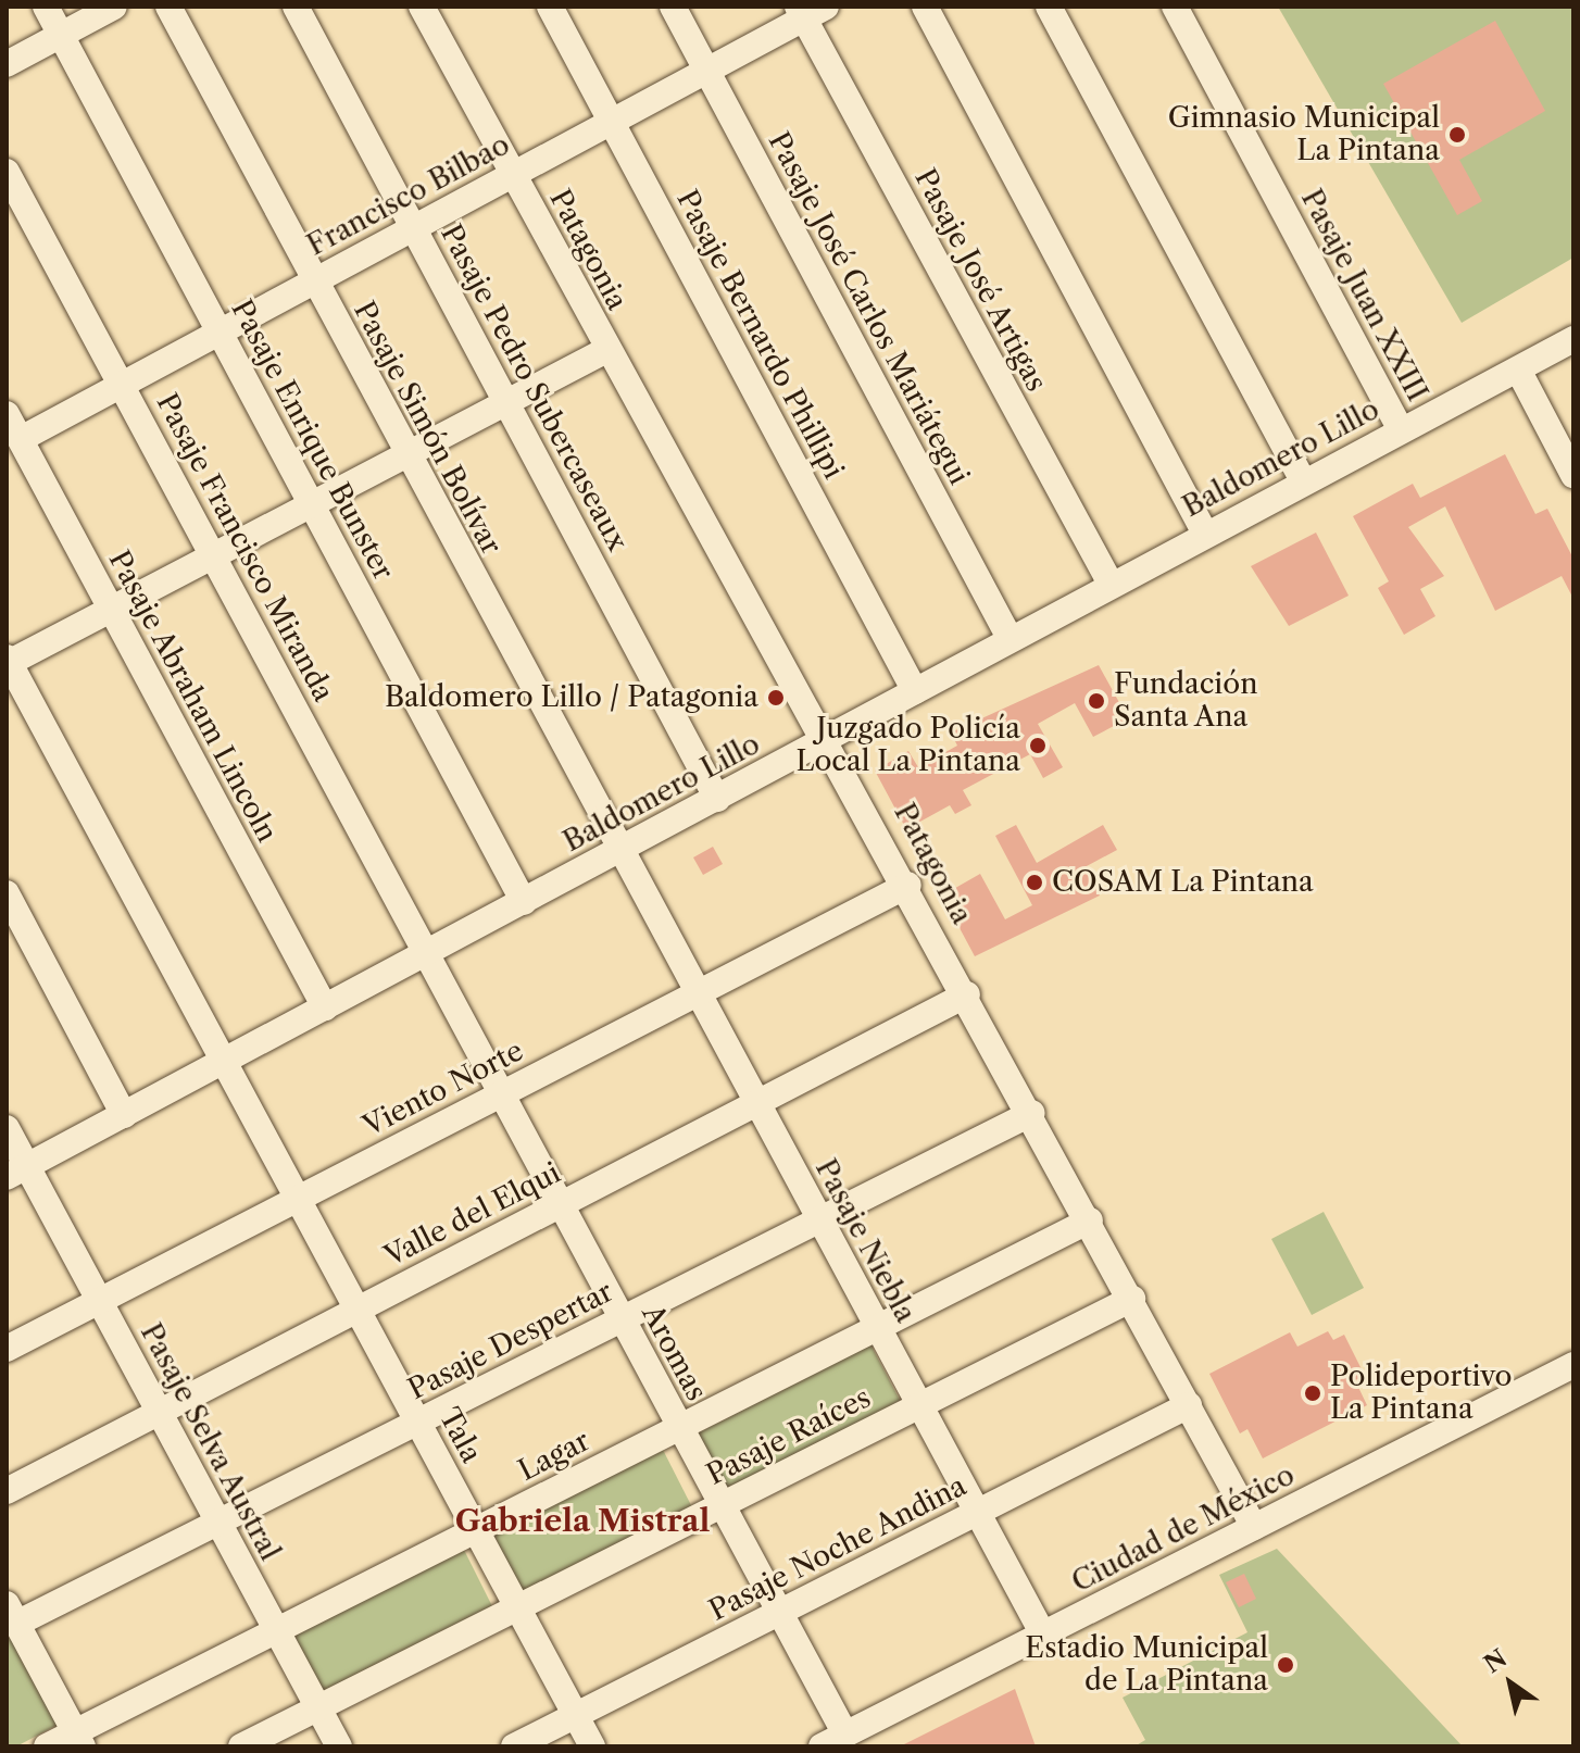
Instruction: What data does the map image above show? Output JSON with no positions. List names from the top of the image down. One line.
{"streets":{"street":["Francisco Bilbao","Patagonia","Pasaje José Artigas","Pasaje Juan XXIII","Pasaje José Carlos Mariátegui","Pasaje Bernardo Phillipi","Pasaje Pedro Subercaseaux","Pasaje Simón Bolívar","Pasaje Enrique Bunster","Baldomero Lillo","Pasaje Francisco Miranda","Pasaje Abraham Lincoln","Viento Norte","Valle del Elqui","Pasaje Niebla","Pasaje Despertar","Aromas","Tala","Pasaje Raíces","Pasaje Selva Austral","Lagar","Ciudad de México","Pasaje Noche Andina"]},"crossings":[["Francisco Bilbao","Patagonia"],["Francisco Bilbao","Pasaje José Artigas"],["Francisco Bilbao","Pasaje José Carlos Mariátegui"],["Francisco Bilbao","Pasaje Bernardo Phillipi"],["Francisco Bilbao","Pasaje Pedro Subercaseaux"],["Francisco Bilbao","Pasaje Simón Bolívar"],["Francisco Bilbao","Pasaje Enrique Bunster"],["Francisco Bilbao","Pasaje Francisco Miranda"],["Francisco Bilbao","Pasaje Abraham Lincoln"],["Patagonia","Baldomero Lillo"],["Patagonia","Viento Norte"],["Patagonia","Valle del Elqui"],["Patagonia","Pasaje Despertar"],["Patagonia","Pasaje Raíces"],["Patagonia","Lagar"],["Patagonia","Ciudad de México"],["Patagonia","Pasaje Noche Andina"],["Pasaje José Artigas","Baldomero Lillo"],["Pasaje Juan XXIII","Baldomero Lillo"],["Pasaje José Carlos Mariátegui","Baldomero Lillo"],["Pasaje Bernardo Phillipi","Baldomero Lillo"],["Pasaje Pedro Subercaseaux","Baldomero Lillo"],["Pasaje Simón Bolívar","Baldomero Lillo"],["Pasaje Simón Bolívar","Pasaje Niebla"],["Pasaje Enrique Bunster","Baldomero Lillo"],["Baldomero Lillo","Pasaje Francisco Miranda"],["Baldomero Lillo","Pasaje Abraham Lincoln"],["Baldomero Lillo","Aromas"],["Baldomero Lillo","Tala"],["Baldomero Lillo","Pasaje Selva Austral"],["Pasaje Francisco Miranda","Aromas"],["Viento Norte","Pasaje Niebla"],["Viento Norte","Aromas"],["Viento Norte","Tala"],["Viento Norte","Pasaje Selva Austral"],["Valle del Elqui","Pasaje Niebla"],["Valle del Elqui","Aromas"],["Valle del Elqui","Tala"],["Valle del Elqui","Pasaje Selva Austral"],["Pasaje Niebla","Pasaje Despertar"],["Pasaje Niebla","Pasaje Raíces"],["Pasaje Niebla","Lagar"],["Pasaje Niebla","Ciudad de México"],["Pasaje Niebla","Pasaje Noche Andina"],["Pasaje Despertar","Aromas"],["Pasaje Despertar","Tala"],["Pasaje Despertar","Pasaje Selva Austral"],["Aromas","Pasaje Raíces"],["Aromas","Lagar"],["Aromas","Ciudad de México"],["Aromas","Pasaje Noche Andina"],["Tala","Pasaje Raíces"],["Tala","Lagar"],["Tala","Pasaje Noche Andina"],["Pasaje Raíces","Pasaje Selva Austral"],["Pasaje Selva Austral","Lagar"]],"districts":["Gabriela Mistral"],"places":["Gimnasio Municipal La Pintana","Baldomero Lillo / Patagonia","Fundación Santa Ana","Juzgado Policía Local La Pintana","COSAM La Pintana","Polideportivo La Pintana","Estadio Municipal de La Pintana"],"north":"top left"}
